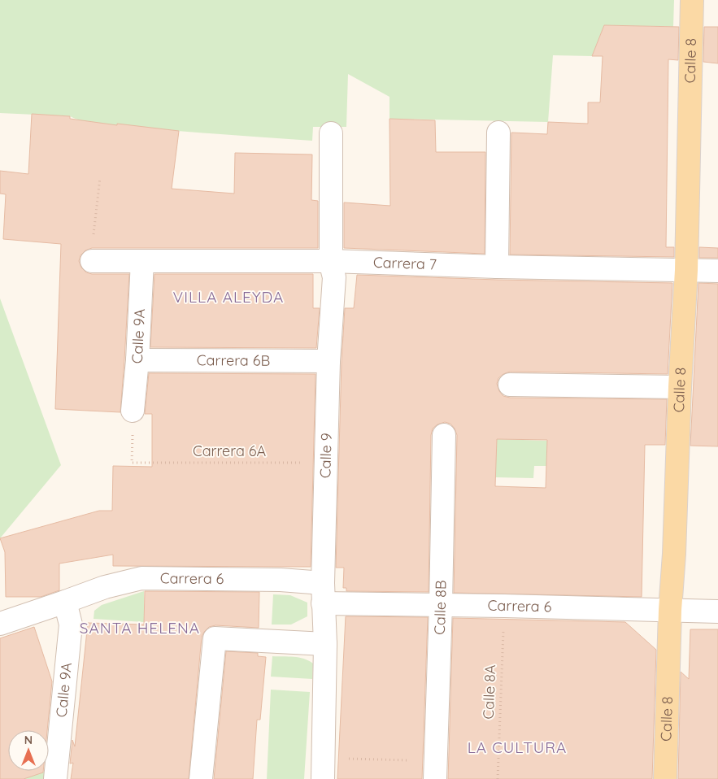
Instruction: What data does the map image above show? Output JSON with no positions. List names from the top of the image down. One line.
{"streets":{"main road":["Calle 8"],"street":["Carrera 7","Calle 9A","Carrera 6B","Calle 9","Carrera 6","Calle 8B"],"path":["Carrera 6A","Calle 8A"]},"crossings":[["Calle 8","Carrera 7"],["Calle 8","Carrera 6"],["Carrera 7","Calle 9A"],["Carrera 7","Calle 9"],["Calle 9A","Carrera 6B"],["Calle 9A","Carrera 6"],["Carrera 6B","Calle 9"],["Carrera 6A","Calle 9"],["Calle 9","Carrera 6"],["Carrera 6","Calle 8B"],["Carrera 6","Calle 8A"]],"districts":["VILLA ALEYDA","SANTA HELENA","LA CULTURA"],"north":"top"}
